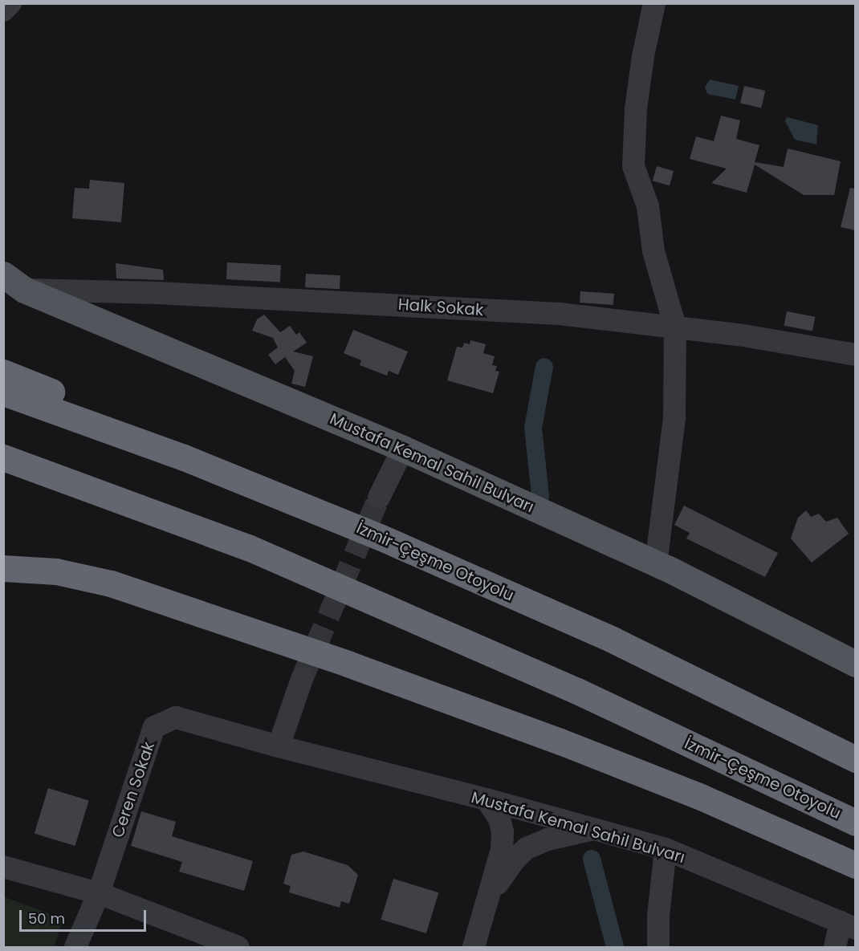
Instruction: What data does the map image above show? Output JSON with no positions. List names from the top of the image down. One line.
{"streets":{"highway":["İzmir-Çeşme Otoyolu"],"main road":["Mustafa Kemal Sahil Bulvarı"],"street":["Halk Sokak","Ceren Sokak"]},"crossings":[["Halk Sokak","Mustafa Kemal Sahil Bulvarı"],["Mustafa Kemal Sahil Bulvarı","Ceren Sokak"]],"scale_bar":"50 m"}
